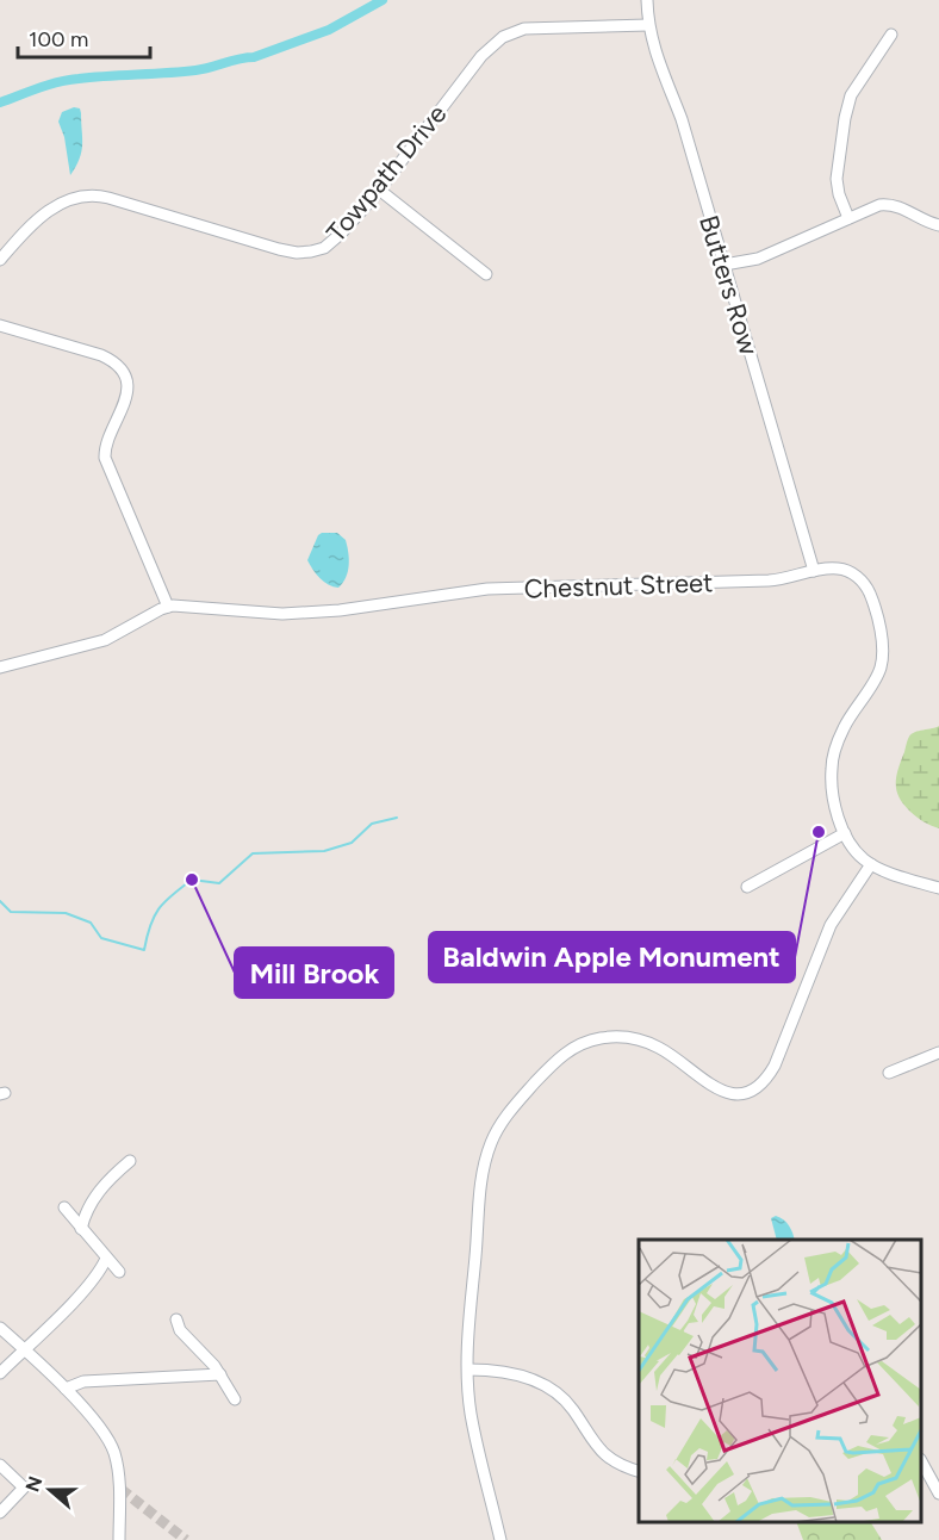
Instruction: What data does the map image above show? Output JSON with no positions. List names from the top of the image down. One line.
{"streets":{"street":["Towpath Drive","Butters Row","Chestnut Street"]},"crossings":[["Towpath Drive","Butters Row"],["Butters Row","Chestnut Street"]],"places":["Baldwin Apple Monument","Mill Brook"],"scale_bar":"100 m","north":"left"}
